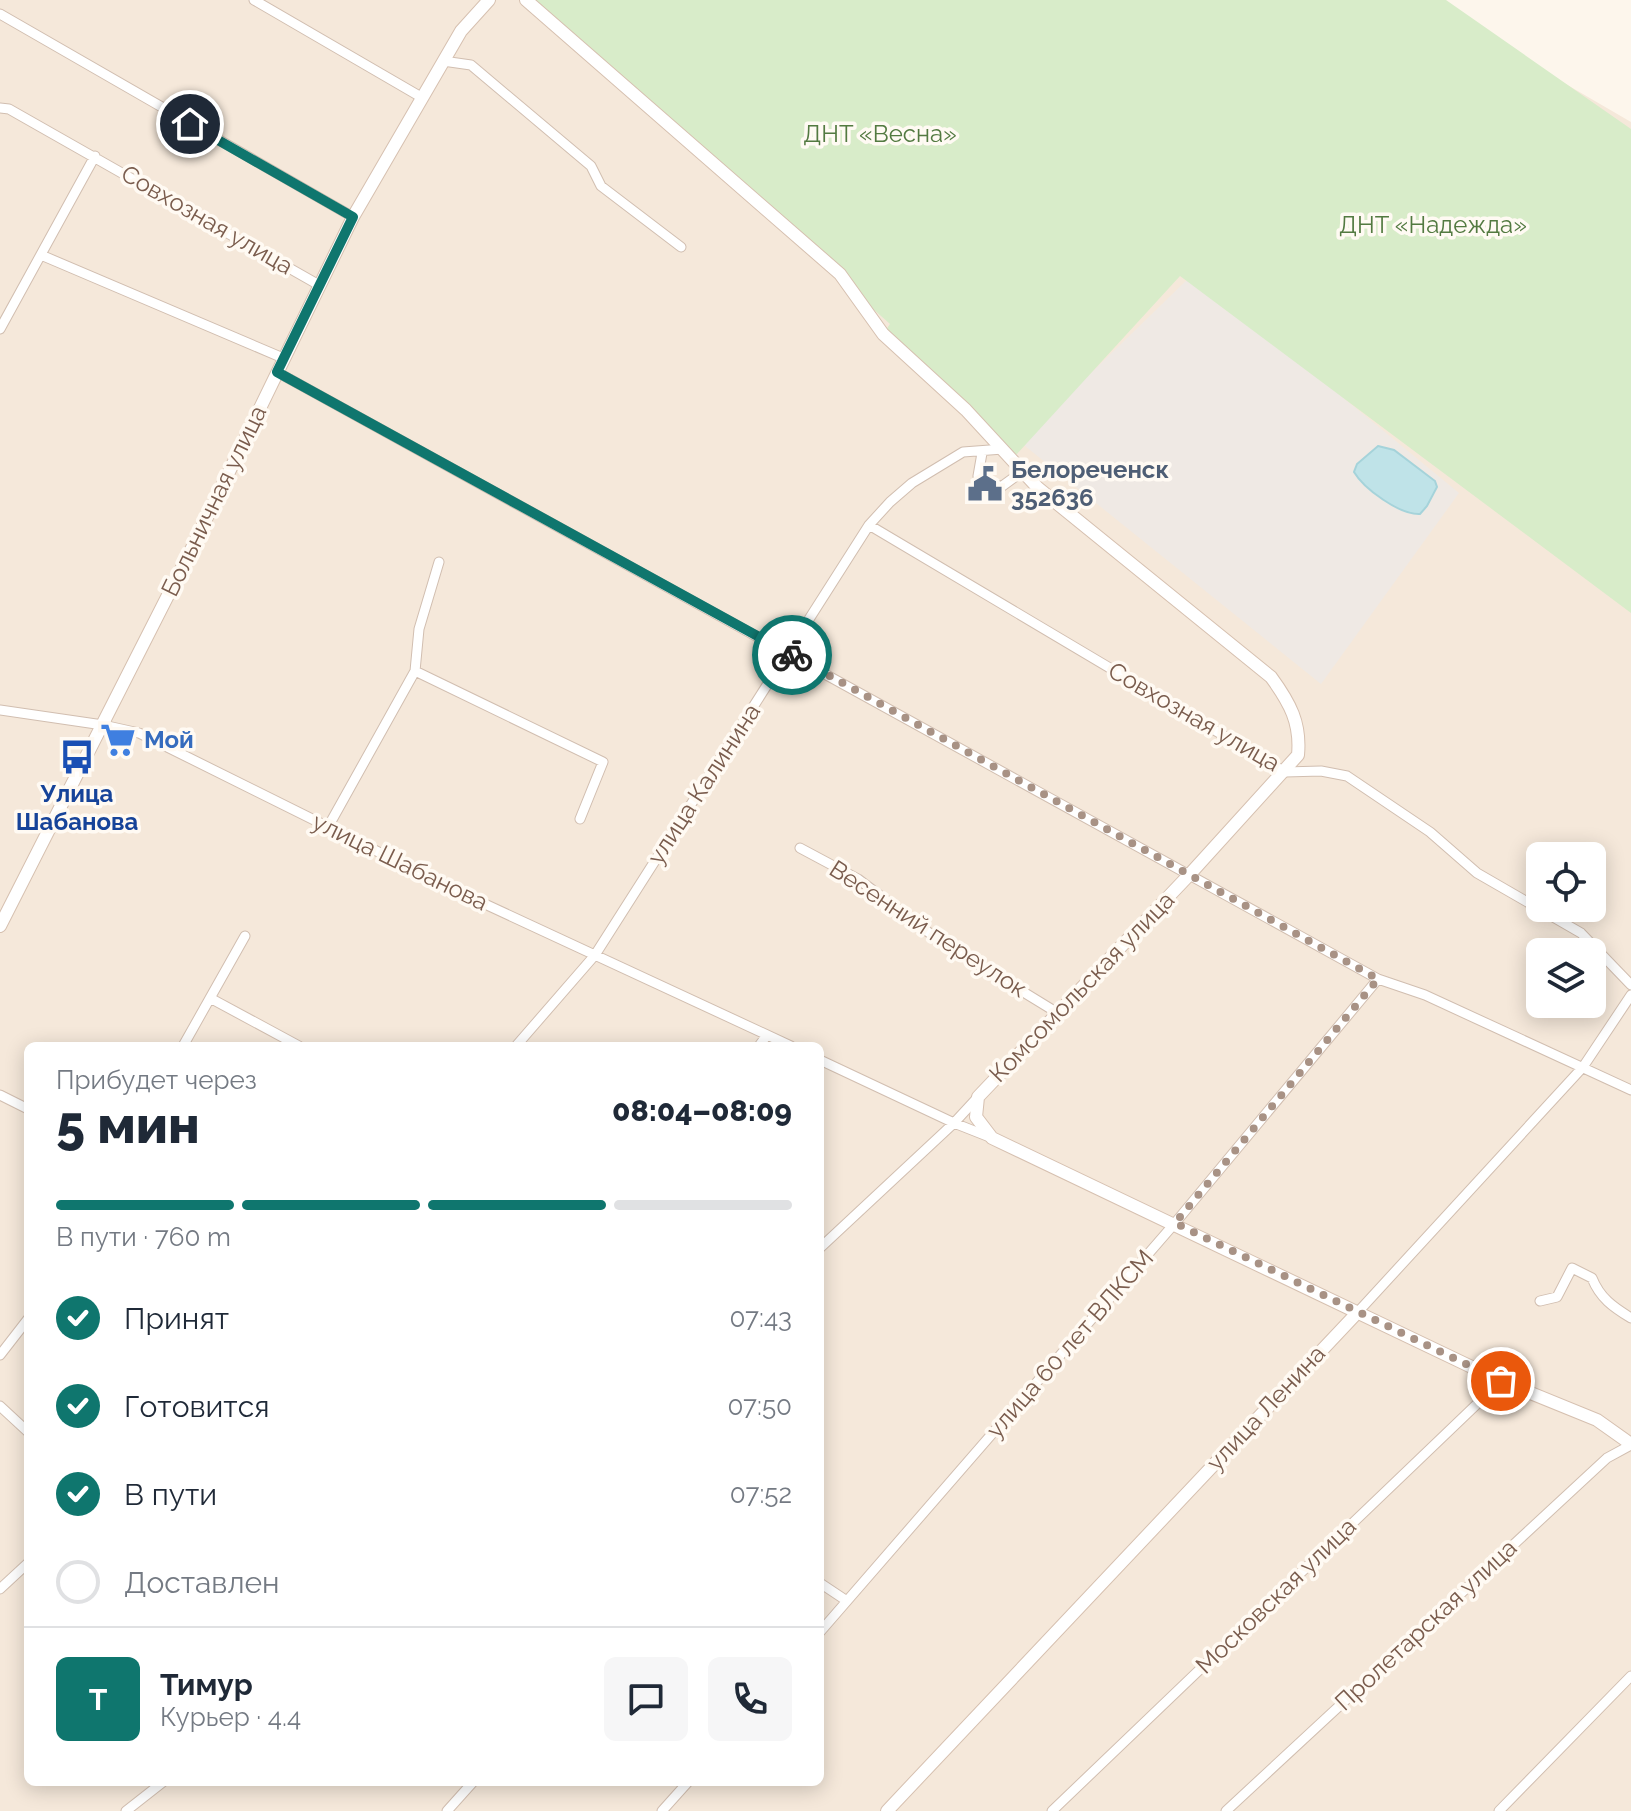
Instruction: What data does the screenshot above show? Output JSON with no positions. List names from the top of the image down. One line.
{"streets":{"street":["Совхозная улица","Больничная улица","улица Калинина","улица Шабанова","Весенний переулок","Комсомольская улица","улица 60 лет ВЛКСМ","улица Ленина","Московская улица","Пролетарская улица"]},"crossings":[["Совхозная улица","Больничная улица"],["Совхозная улица","улица Калинина"],["Совхозная улица","Комсомольская улица"],["Больничная улица","улица Шабанова"],["улица Калинина","улица Шабанова"],["Весенний переулок","Комсомольская улица"]],"parks":["ДНТ «Весна»","ДНТ «Надежда»"],"places":{"public building":["Белореченск 352636"],"supermarket":["Мой"],"bus stop":["Улица Шабанова"]},"page":{"heading":["5 мин","Прибудет через","08:04–08:09"],"panel":["Тимур","Курьер · 4.4"],"bar":"В пути · 760 m","list":[["Принят","07:43"],["Готовится","07:50"],["В пути","07:52"],"Доставлен"],"round":"Т"}}
